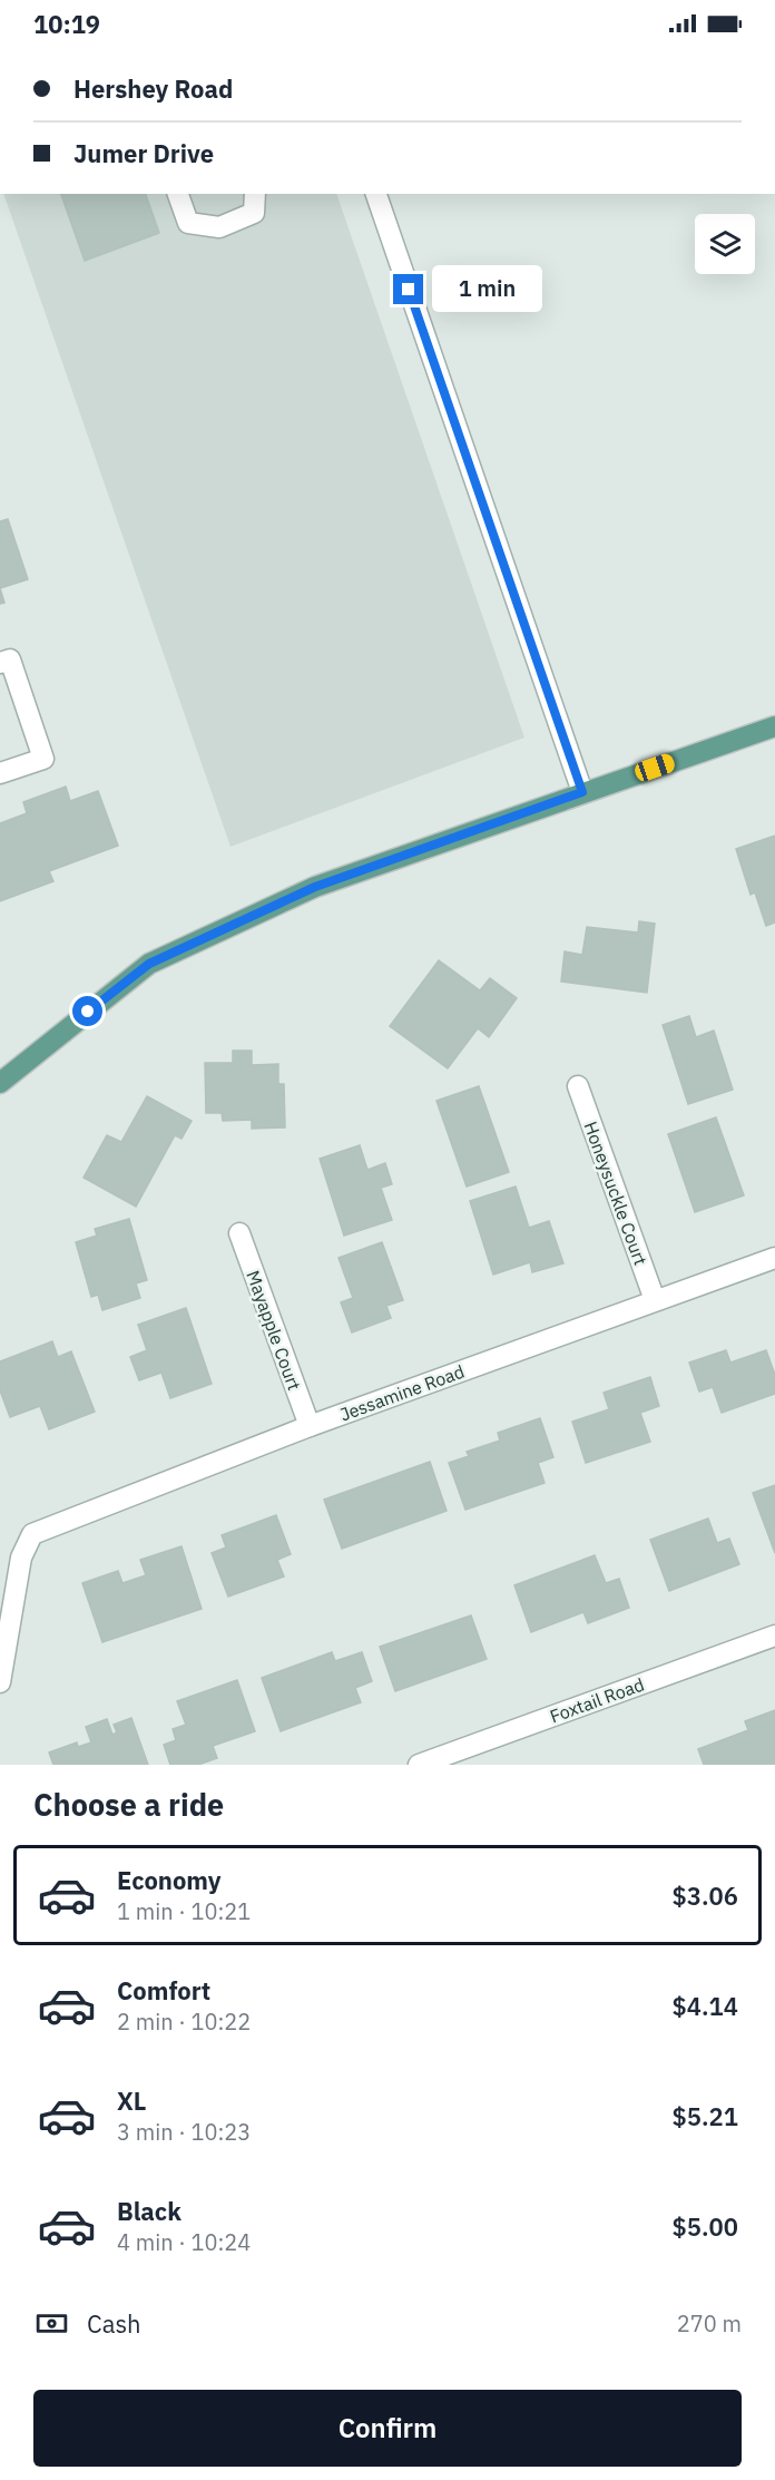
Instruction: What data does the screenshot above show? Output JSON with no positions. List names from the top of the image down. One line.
{"streets":{"street":["Honeysuckle Court","Mayapple Court","Jessamine Road","Foxtail Road"]},"crossings":[["Honeysuckle Court","Jessamine Road"],["Mayapple Court","Jessamine Road"]],"page":{"status":"10:19","banner":["Hershey Road","Jumer Drive"],"bubble":"1 min","heading":"Choose a ride","list":[{"name":"Economy","note":"1 min · 10:21","value":"$3.06"},{"name":"Comfort","note":"2 min · 10:22","value":"$4.14"},{"name":"XL","note":"3 min · 10:23","value":"$5.21"},{"name":"Black","note":"4 min · 10:24","value":"$5.00"}],"pay":["Cash","270 m"],"buttons":"Confirm"}}
